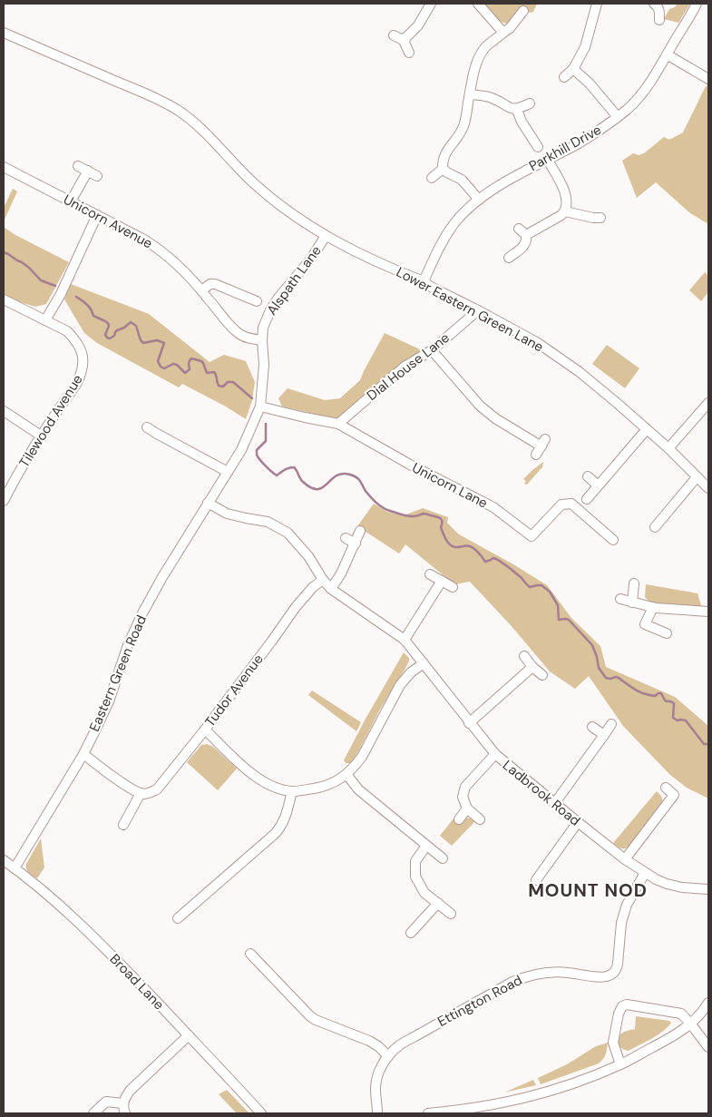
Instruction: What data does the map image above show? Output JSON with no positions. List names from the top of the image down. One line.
{"streets":{"street":["Parkhill Drive","Unicorn Avenue","Alspath Lane","Lower Eastern Green Lane","Dial House Lane","Tilewood Avenue","Unicorn Lane","Eastern Green Road","Tudor Avenue","Ladbrook Road","Broad Lane","Ettington Road"]},"crossings":[["Parkhill Drive","Lower Eastern Green Lane"],["Unicorn Avenue","Alspath Lane"],["Alspath Lane","Lower Eastern Green Lane"],["Alspath Lane","Unicorn Lane"],["Alspath Lane","Eastern Green Road"],["Lower Eastern Green Lane","Dial House Lane"],["Dial House Lane","Unicorn Lane"],["Unicorn Lane","Eastern Green Road"],["Eastern Green Road","Ladbrook Road"],["Eastern Green Road","Broad Lane"],["Tudor Avenue","Ladbrook Road"],["Ladbrook Road","Ettington Road"]],"districts":["MOUNT NOD"]}
